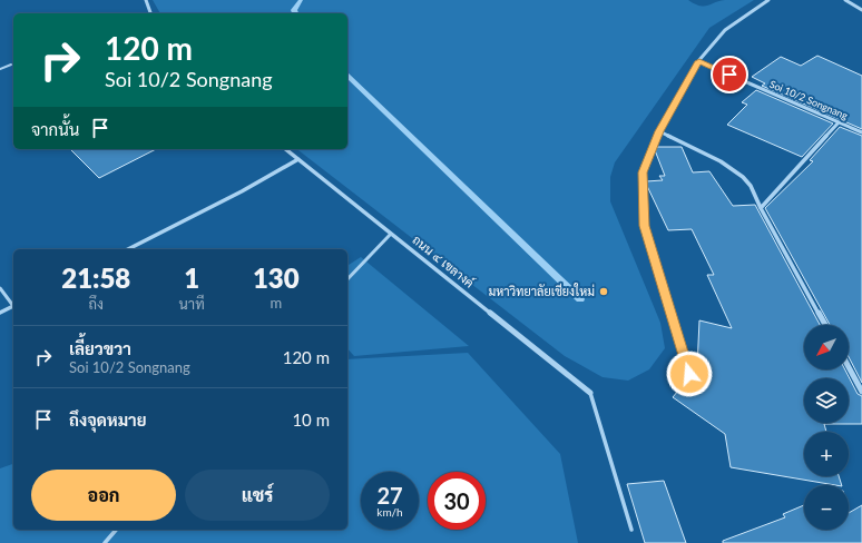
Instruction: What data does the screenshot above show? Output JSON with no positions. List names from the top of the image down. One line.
{"streets":{"street":["Soi 10/2 Songnang","ถนน ๔ เขลางค์"]},"places":["มหาวิทยาลัยเชียงใหม่"],"north":"bottom left","page":{"turn":["120 m","Soi 10/2 Songnang"],"then":"จากนั้น","eta":["21:58","ถึง","1","นาที","130","m"],"map_buttons":["+","−"],"list":[{"name":"เลี้ยวขวา","note":"Soi 10/2 Songnang","value":"120 m"},{"name":"ถึงจุดหมาย","value":"10 m"}],"buttons":["ออก","แชร์"],"speed":"27 km/h","limit":"30"}}
